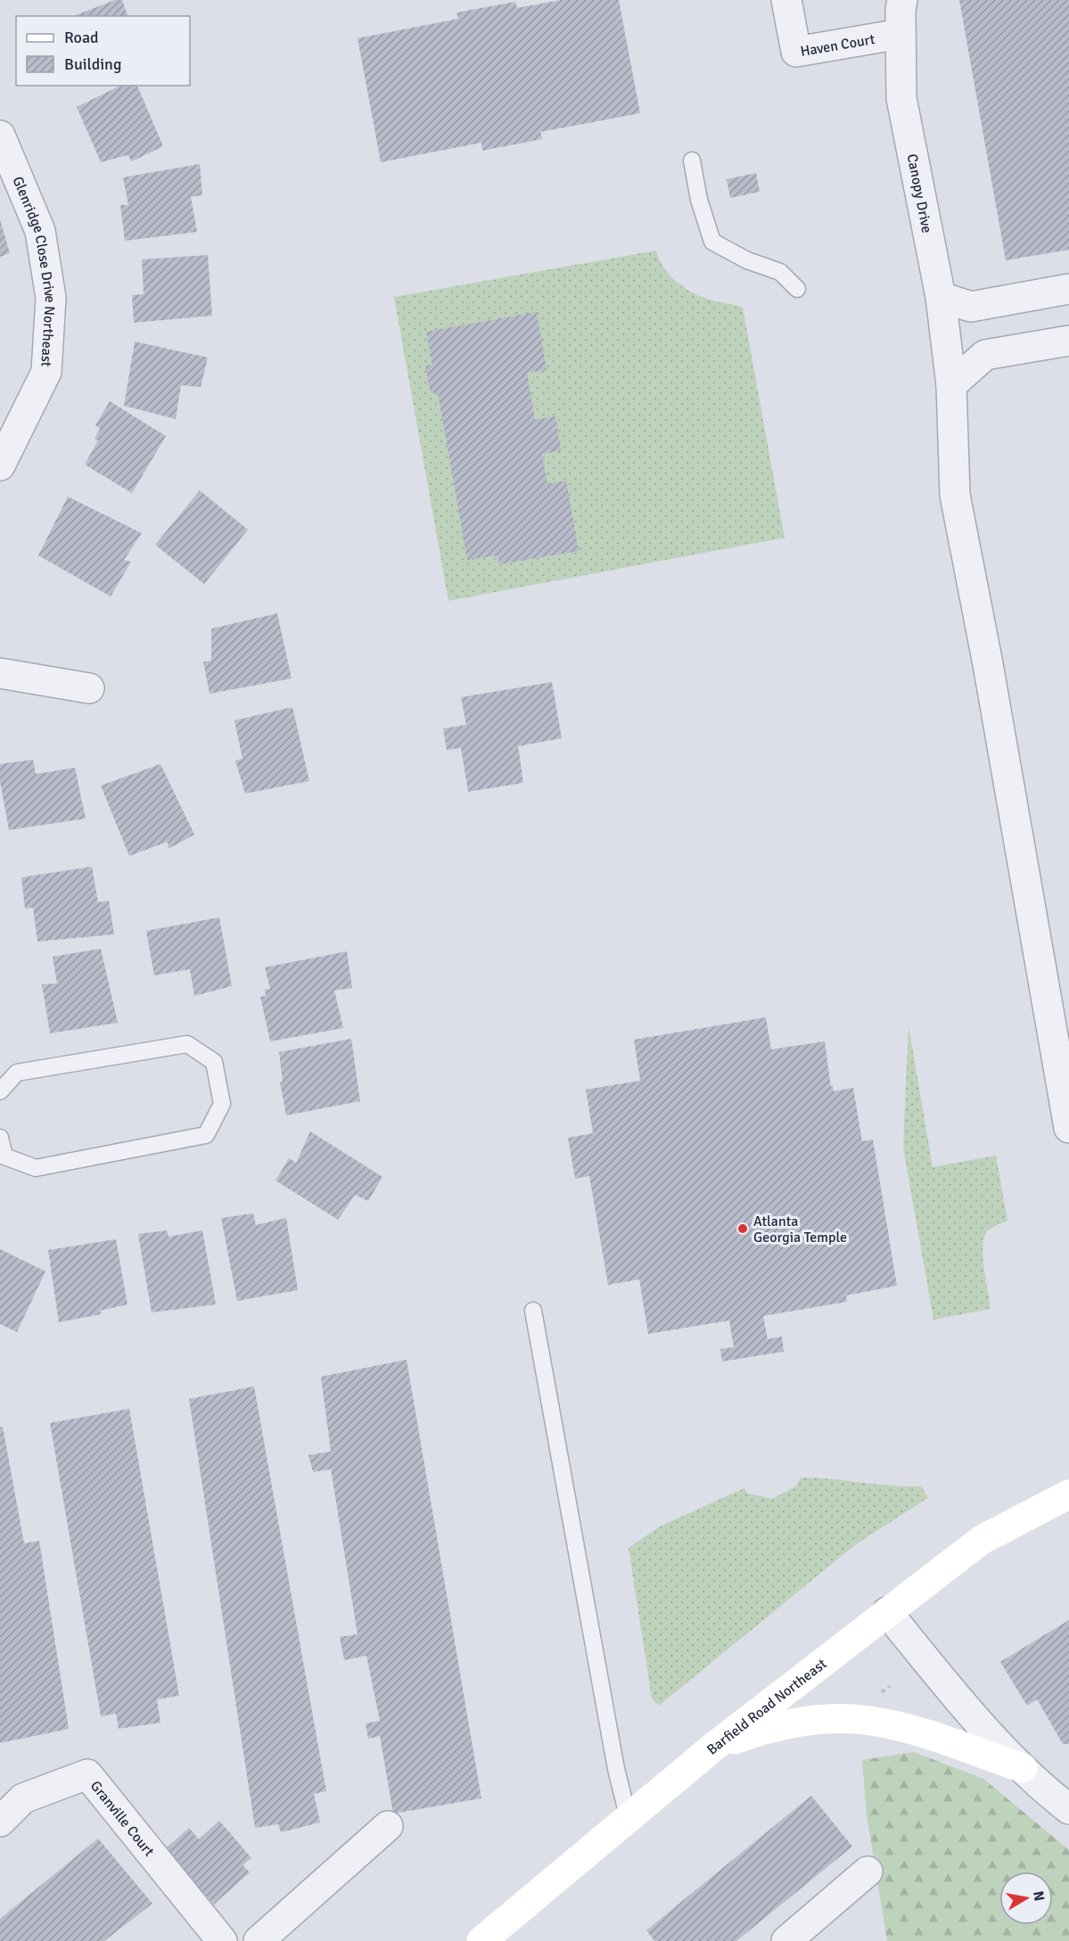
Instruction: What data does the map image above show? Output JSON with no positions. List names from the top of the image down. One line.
{"streets":{"street":["Haven Court","Canopy Drive","Glenridge Close Drive Northeast","Barfield Road Northeast","Granville Court"]},"crossings":[["Haven Court","Canopy Drive"]],"places":["Atlanta Georgia Temple"],"legend":["Road","Building"],"north":"right"}
